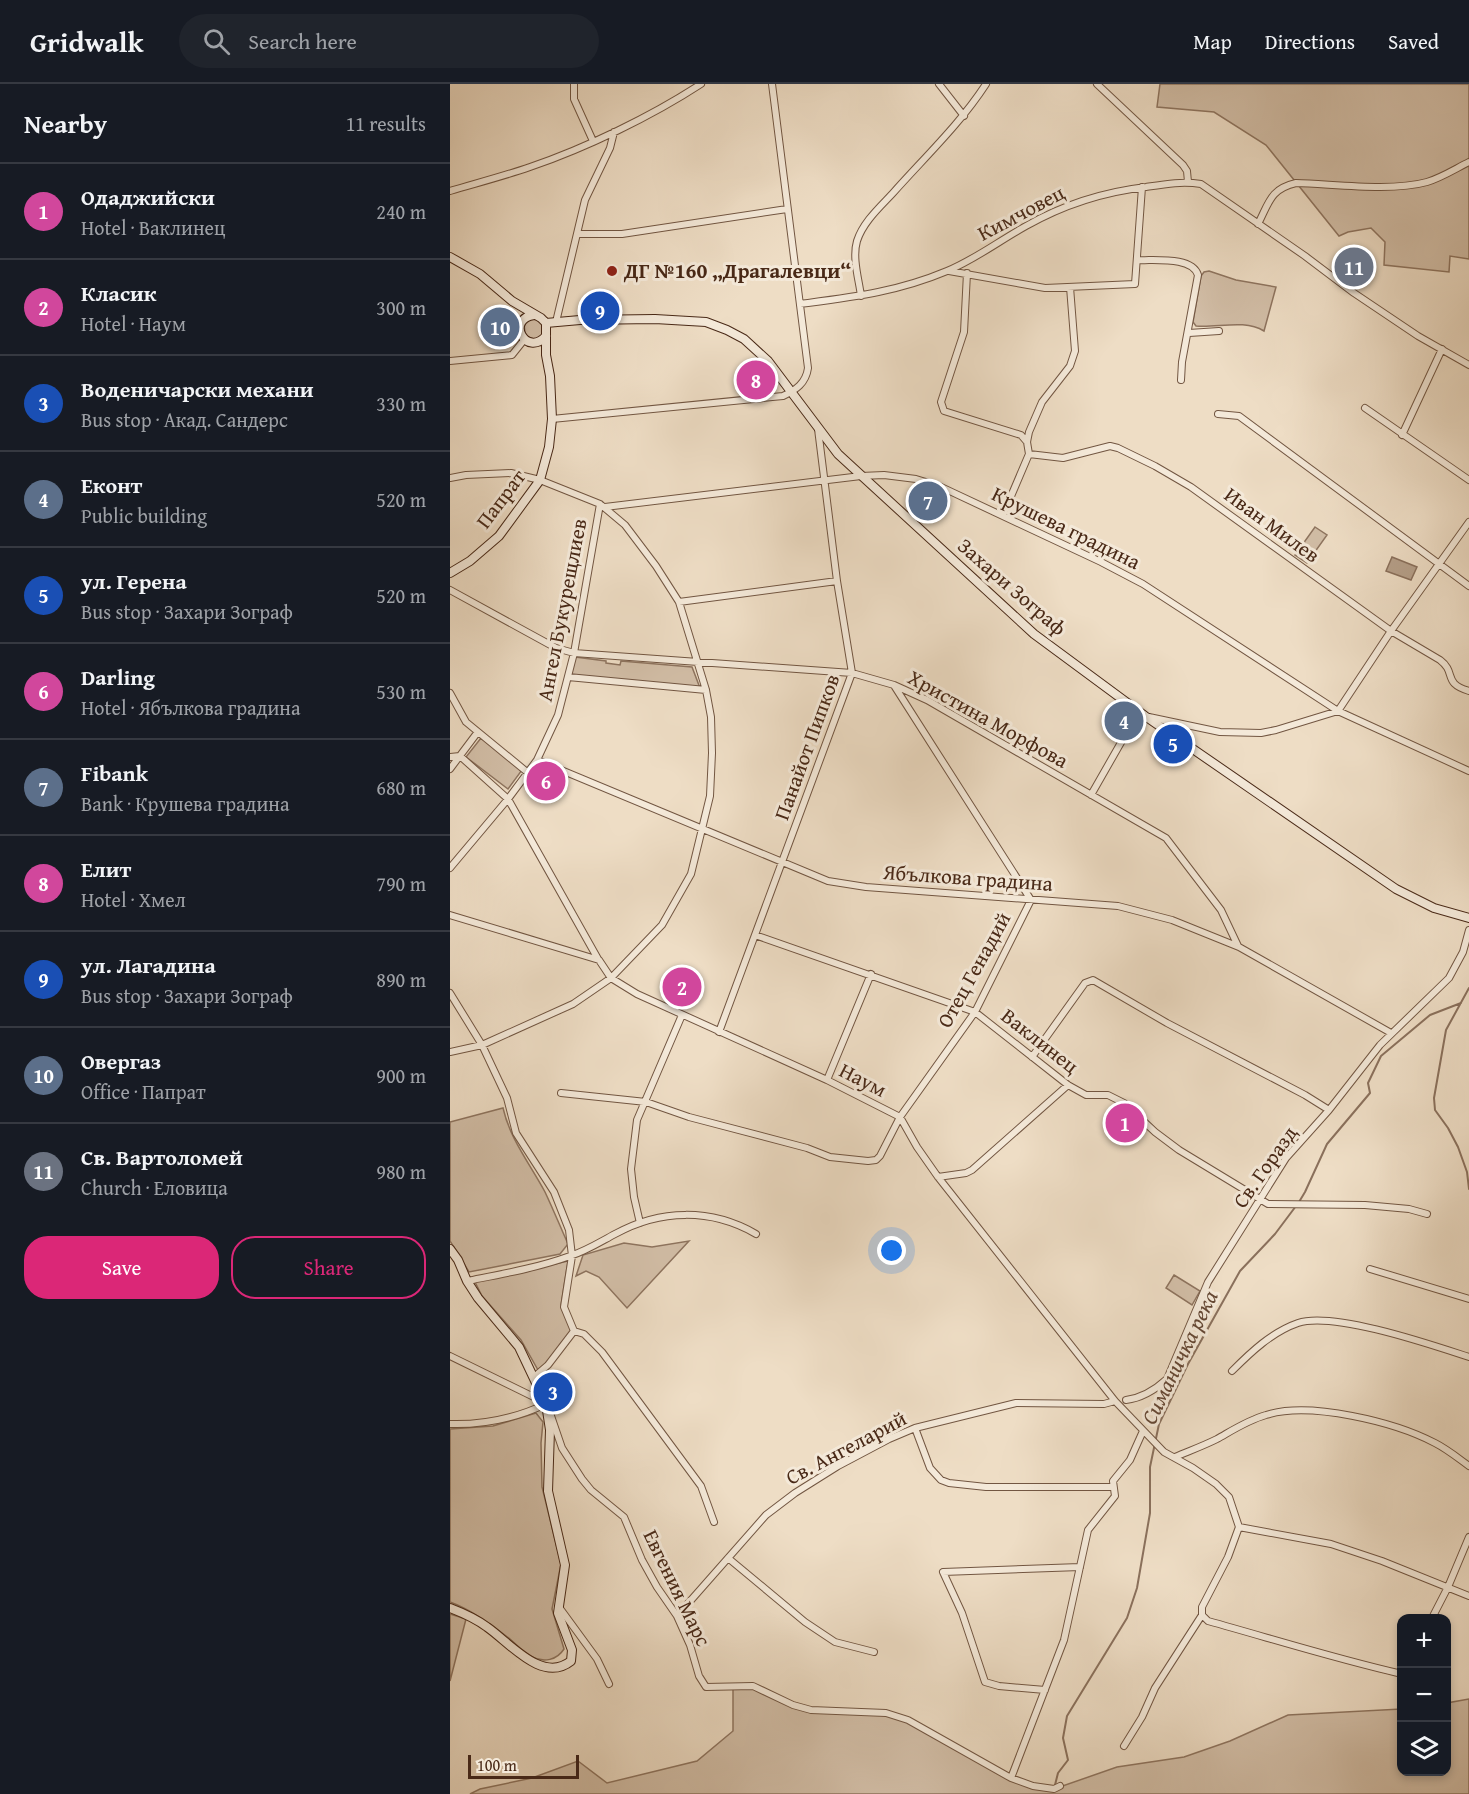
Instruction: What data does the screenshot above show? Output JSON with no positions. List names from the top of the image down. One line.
{"streets":{"street":["Кимчовец","Папрат","Иван Милев","Крушева градина","Захари Зограф","Ангел Букурещлиев","Христина Морфова","Панайот Пипков","Ябълкова градина","Отец Генадий","Ваклинец","Наум","Св. Горазд","Св. Ангеларий","Евгения Марс"]},"crossings":[["Папрат","Захари Зограф"],["Крушева градина","Захари Зограф"],["Крушева градина","Ангел Букурещлиев"],["Крушева градина","Панайот Пипков"],["Захари Зограф","Панайот Пипков"],["Ангел Букурещлиев","Христина Морфова"],["Ангел Букурещлиев","Ябълкова градина"],["Ангел Букурещлиев","Наум"],["Христина Морфова","Панайот Пипков"],["Христина Морфова","Ябълкова градина"],["Христина Морфова","Отец Генадий"],["Панайот Пипков","Ябълкова градина"],["Панайот Пипков","Ваклинец"],["Панайот Пипков","Наум"],["Ябълкова градина","Отец Генадий"],["Ябълкова градина","Св. Горазд"],["Отец Генадий","Ваклинец"],["Отец Генадий","Наум"],["Ваклинец","Св. Горазд"],["Наум","Св. Ангеларий"],["Св. Ангеларий","Евгения Марс"]],"water":["Симаничка река"],"places":["ДГ №160 „Драгалевци“"],"scale_bar":"100 m","page":{"header":"Gridwalk","search":"Search here","nav":["Map","Directions","Saved"],"heading":["Nearby","11 results"],"list":[{"mark":"1","name":"Одаджийски","note":"Hotel · Ваклинец","value":"240 m"},{"mark":"2","name":"Класик","note":"Hotel · Наум","value":"300 m"},{"mark":"3","name":"Воденичарски механи","note":"Bus stop · Акад. Сандерс","value":"330 m"},{"mark":"4","name":"Еконт","note":"Public building","value":"520 m"},{"mark":"5","name":"ул. Герена","note":"Bus stop · Захари Зограф","value":"520 m"},{"mark":"6","name":"Darling","note":"Hotel · Ябълкова градина","value":"530 m"},{"mark":"7","name":"Fibank","note":"Bank · Крушева градина","value":"680 m"},{"mark":"8","name":"Елит","note":"Hotel · Хмел","value":"790 m"},{"mark":"9","name":"ул. Лагадина","note":"Bus stop · Захари Зограф","value":"890 m"},{"mark":"10","name":"Овергаз","note":"Office · Папрат","value":"900 m"},{"mark":"11","name":"Св. Вартоломей","note":"Church · Еловица","value":"980 m"}],"pins":["11","9","10","8","7","4","5","6","2","1","3"],"buttons":["Save","Share"],"map_buttons":["+","−"],"scale":"100 m"}}
